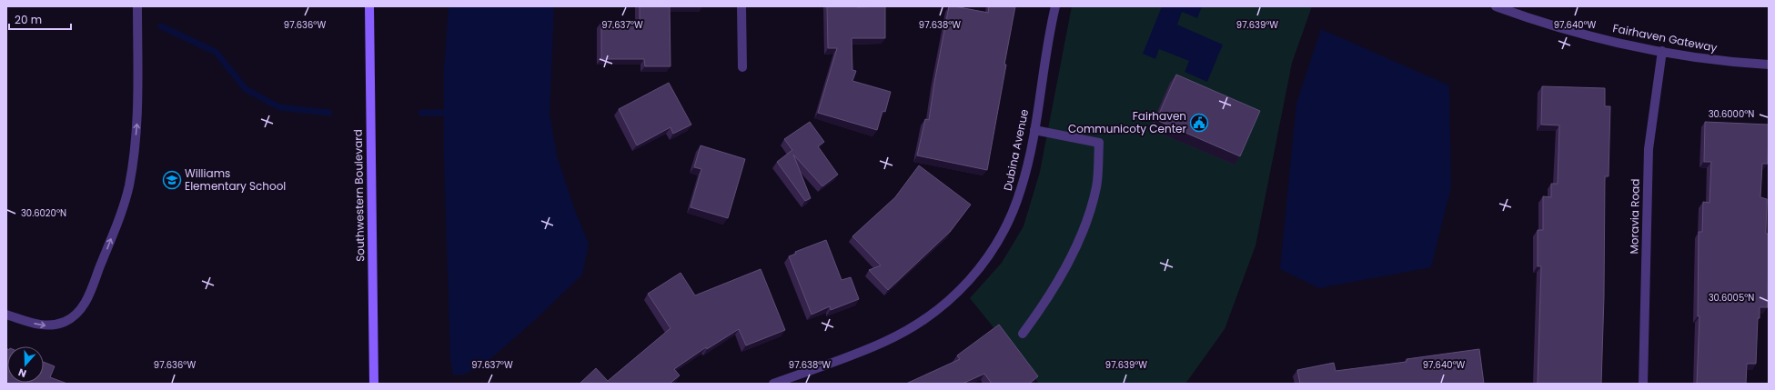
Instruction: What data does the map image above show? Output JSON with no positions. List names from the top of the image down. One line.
{"streets":{"street":["Fairhaven Gateway","Dubina Avenue","Southwestern Boulevard","Moravia Road"]},"crossings":[["Fairhaven Gateway","Moravia Road"]],"places":{"public building":["Fairhaven Communicoty Center"],"school or university":["Williams Elementary School"]},"scale_bar":"20 m","north":"bottom","coordinates":["97.636°W","97.637°W","97.638°W","97.639°W","97.640°W","30.6000°N","30.6020°N","30.6005°N"]}
